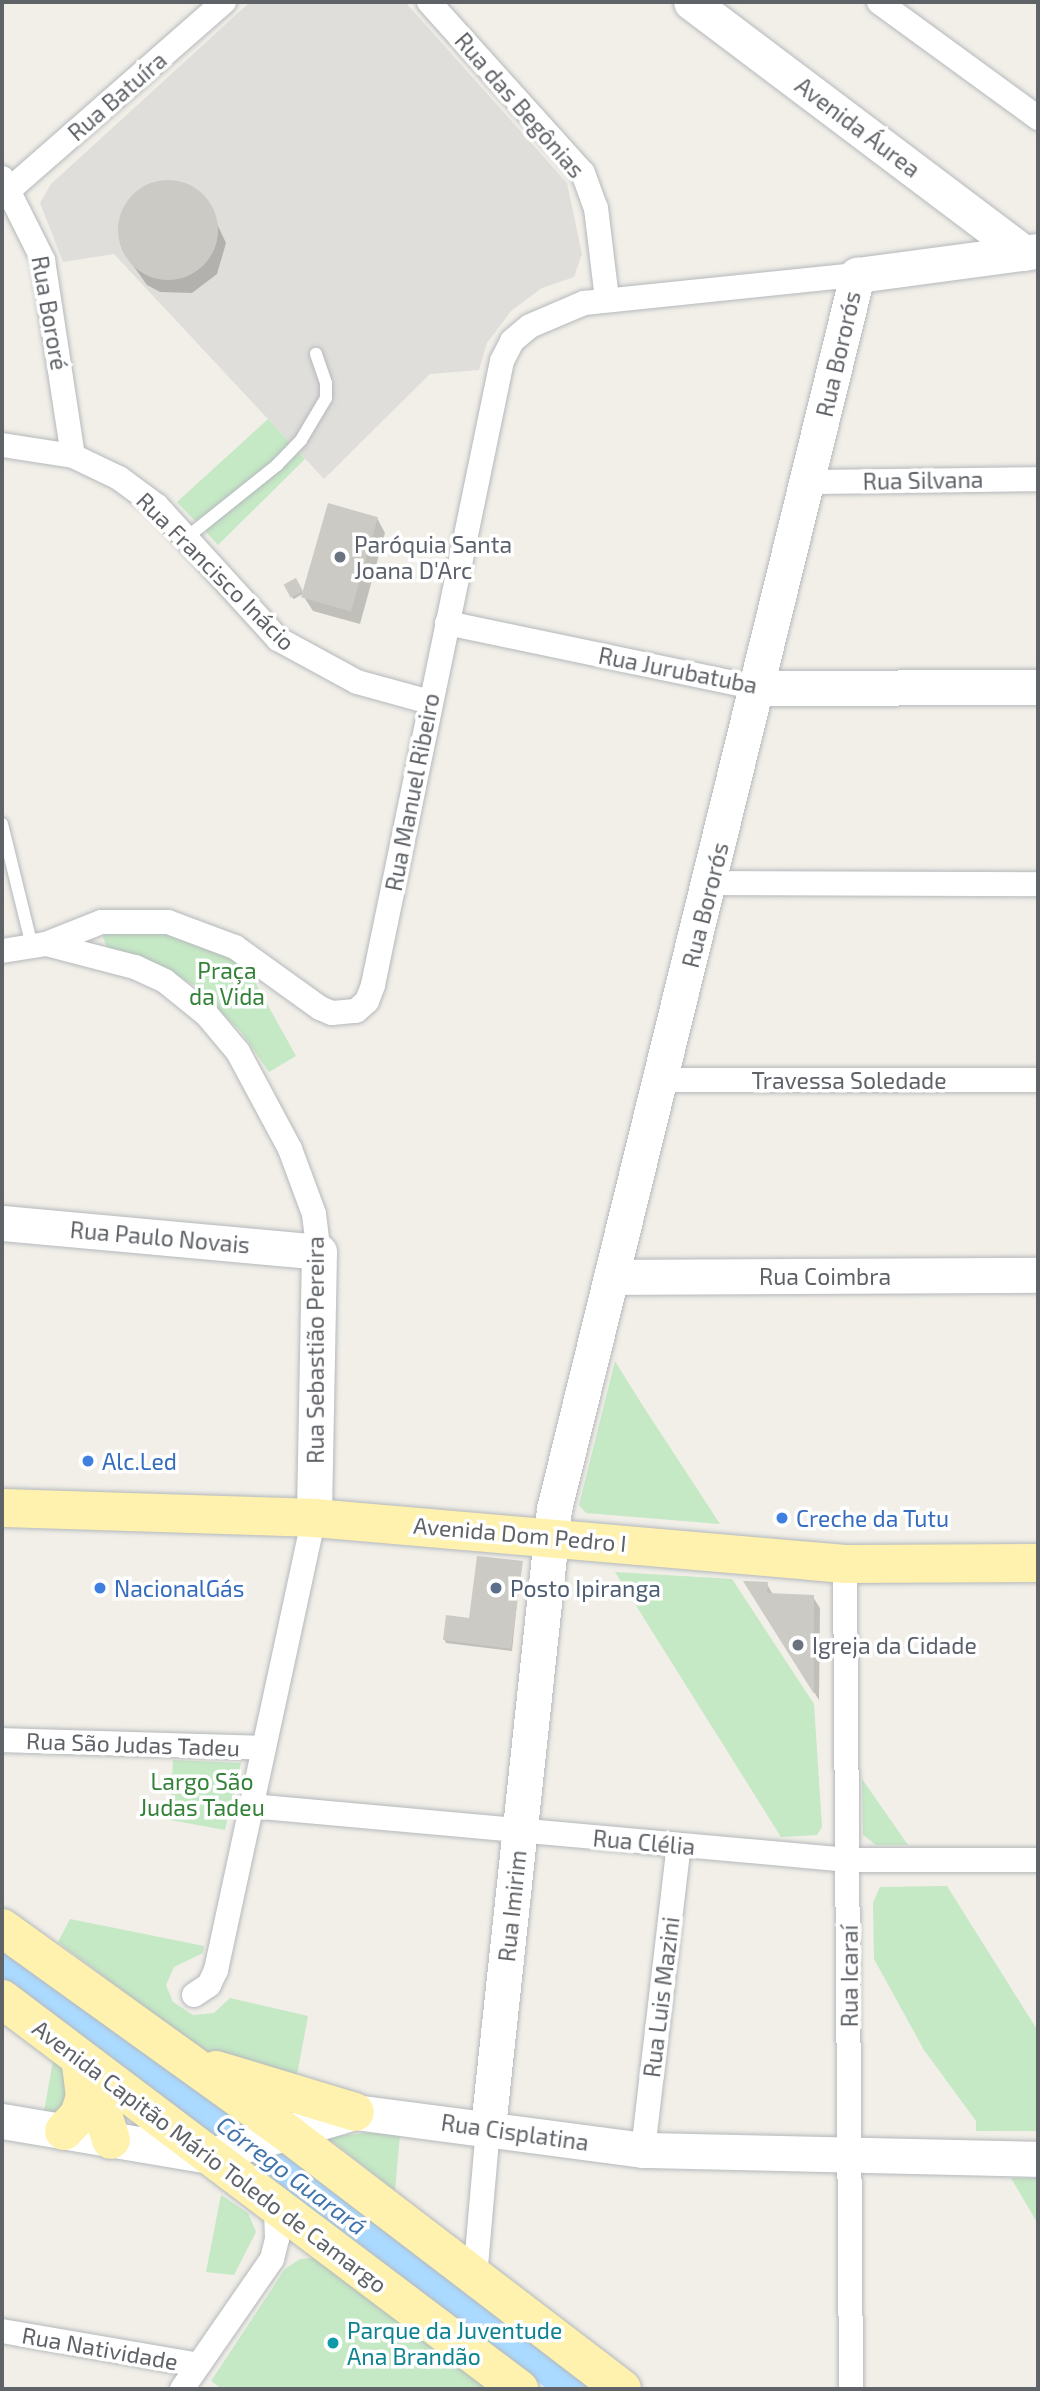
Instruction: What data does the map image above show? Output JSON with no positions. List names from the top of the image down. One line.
{"streets":{"main road":["Avenida Dom Pedro I","Avenida Capitão Mário Toledo de Camargo"],"street":["Rua Batuíra","Rua das Begônias","Avenida Áurea","Rua Bororé","Rua Bororós","Rua Silvana","Rua Francisco Inácio","Rua Jurubatuba","Rua Manuel Ribeiro","Travessa Soledade","Rua Paulo Novais","Rua Coimbra","Rua Sebastião Pereira","Rua São Judas Tadeu","Rua Clélia","Rua Imirim","Rua Icaraí","Rua Luis Mazini","Rua Cisplatina","Rua Natividade"]},"crossings":[["Rua Batuíra","Rua Bororé"],["Rua das Begônias","Rua Manuel Ribeiro"],["Rua Bororé","Rua Francisco Inácio"],["Rua Bororós","Rua Silvana"],["Rua Bororós","Rua Jurubatuba"],["Rua Bororós","Rua Manuel Ribeiro"],["Rua Bororós","Travessa Soledade"],["Rua Bororós","Rua Coimbra"],["Rua Bororós","Avenida Dom Pedro I"],["Rua Bororós","Rua Imirim"],["Rua Francisco Inácio","Rua Manuel Ribeiro"],["Rua Jurubatuba","Rua Manuel Ribeiro"],["Rua Manuel Ribeiro","Rua Sebastião Pereira"],["Rua Paulo Novais","Rua Sebastião Pereira"],["Rua Sebastião Pereira","Avenida Dom Pedro I"],["Avenida Dom Pedro I","Rua Imirim"],["Avenida Dom Pedro I","Rua Icaraí"],["Rua Clélia","Rua Imirim"],["Rua Clélia","Rua Icaraí"],["Rua Clélia","Rua Luis Mazini"],["Rua Imirim","Rua Cisplatina"],["Rua Imirim","Avenida Capitão Mário Toledo de Camargo"],["Rua Icaraí","Rua Cisplatina"],["Rua Luis Mazini","Rua Cisplatina"],["Rua Cisplatina","Avenida Capitão Mário Toledo de Camargo"]],"water":["Córrego Guarará"],"parks":["Praça da Vida","Largo São Judas Tadeu"],"places":["Paróquia Santa Joana D'Arc","Alc.Led","Creche da Tutu","NacionalGás","Posto Ipiranga","Igreja da Cidade","Parque da Juventude Ana Brandão"]}
